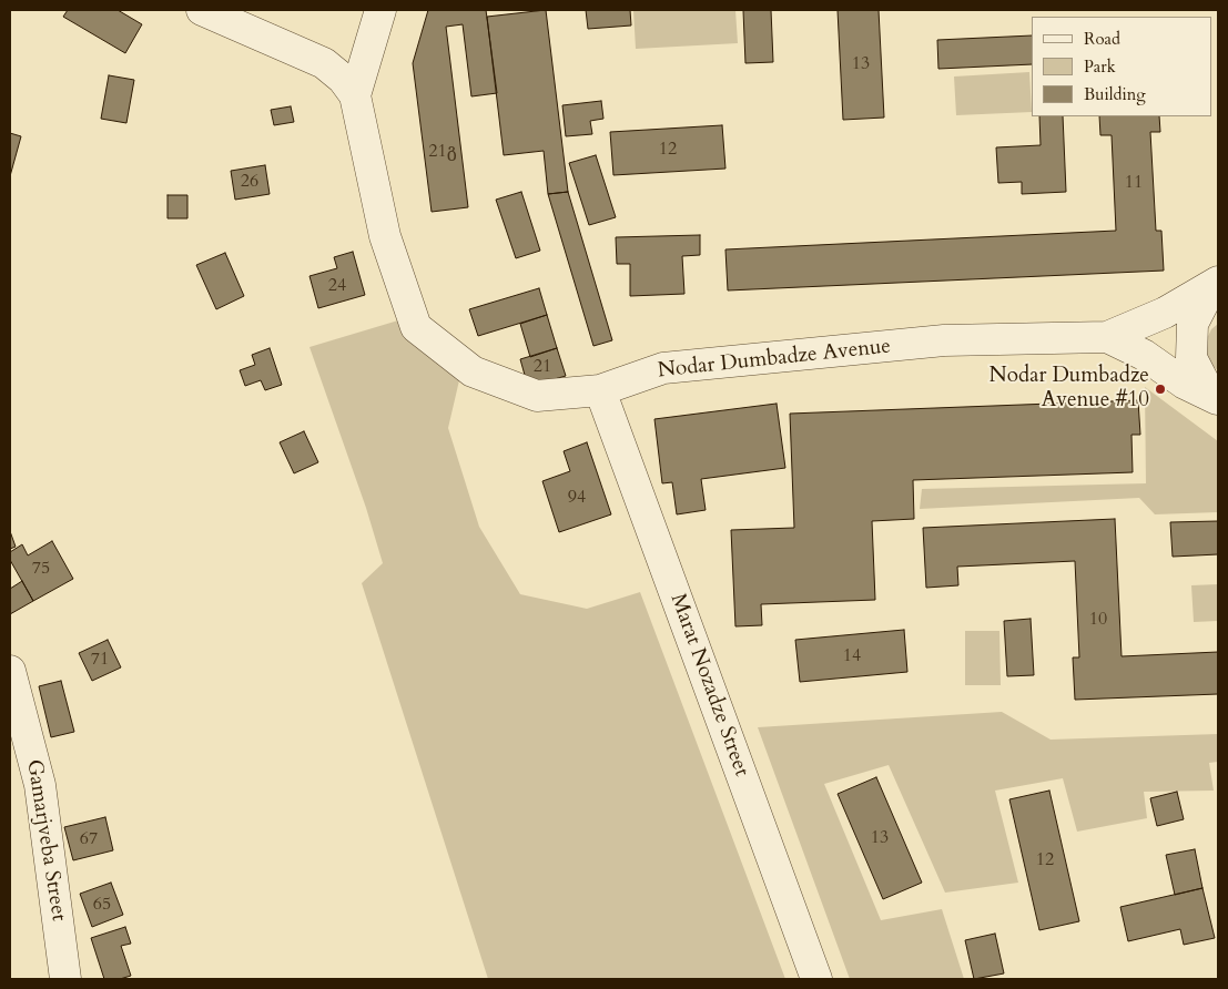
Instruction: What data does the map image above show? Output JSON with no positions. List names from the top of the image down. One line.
{"streets":{"street":["Nodar Dumbadze Avenue","Marat Nozadze Street","Gamarjveba Street"]},"crossings":[["Nodar Dumbadze Avenue","Marat Nozadze Street"]],"places":["Nodar Dumbadze Avenue #10"],"house_numbers":["13","12","21გ","26","11","24","21","94","75","10","14","71","13","67","12","65"],"legend":["Road","Park","Building"]}
